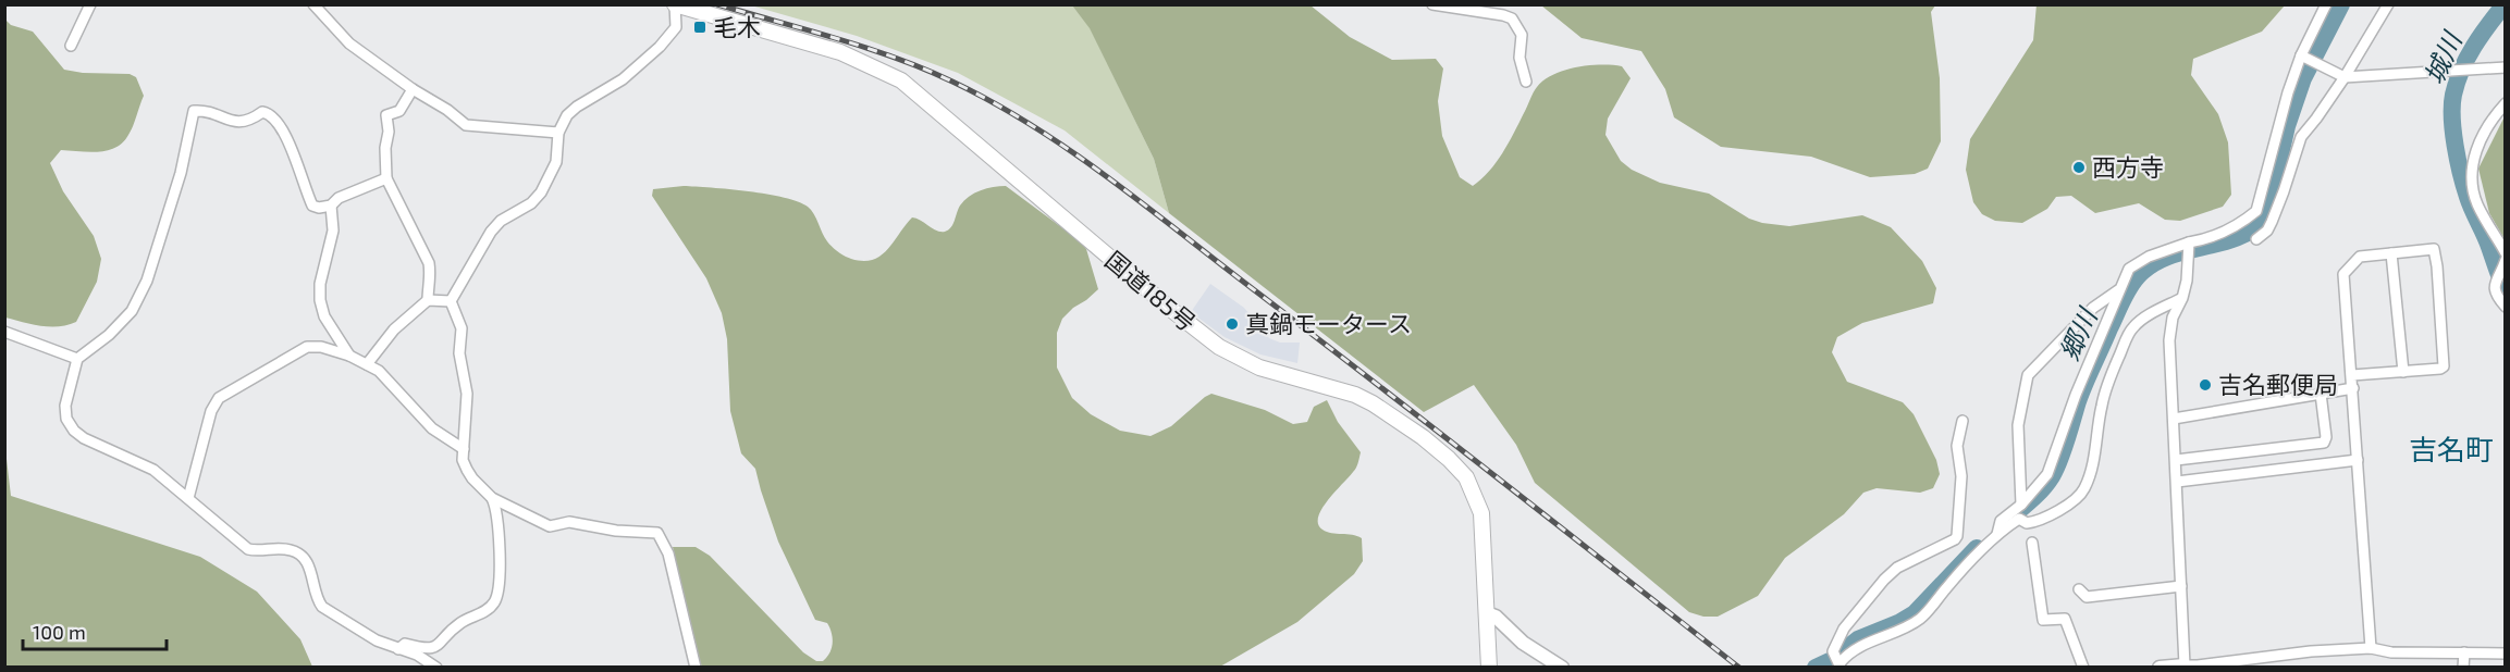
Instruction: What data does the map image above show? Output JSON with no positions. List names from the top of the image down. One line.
{"streets":{"highway":["国道185号"]},"districts":["吉名町"],"water":["城川","郷川"],"places":{"transit":["毛木"],"other":["西方寺","真鍋モータース","吉名郵便局"]},"scale_bar":"100 m"}
